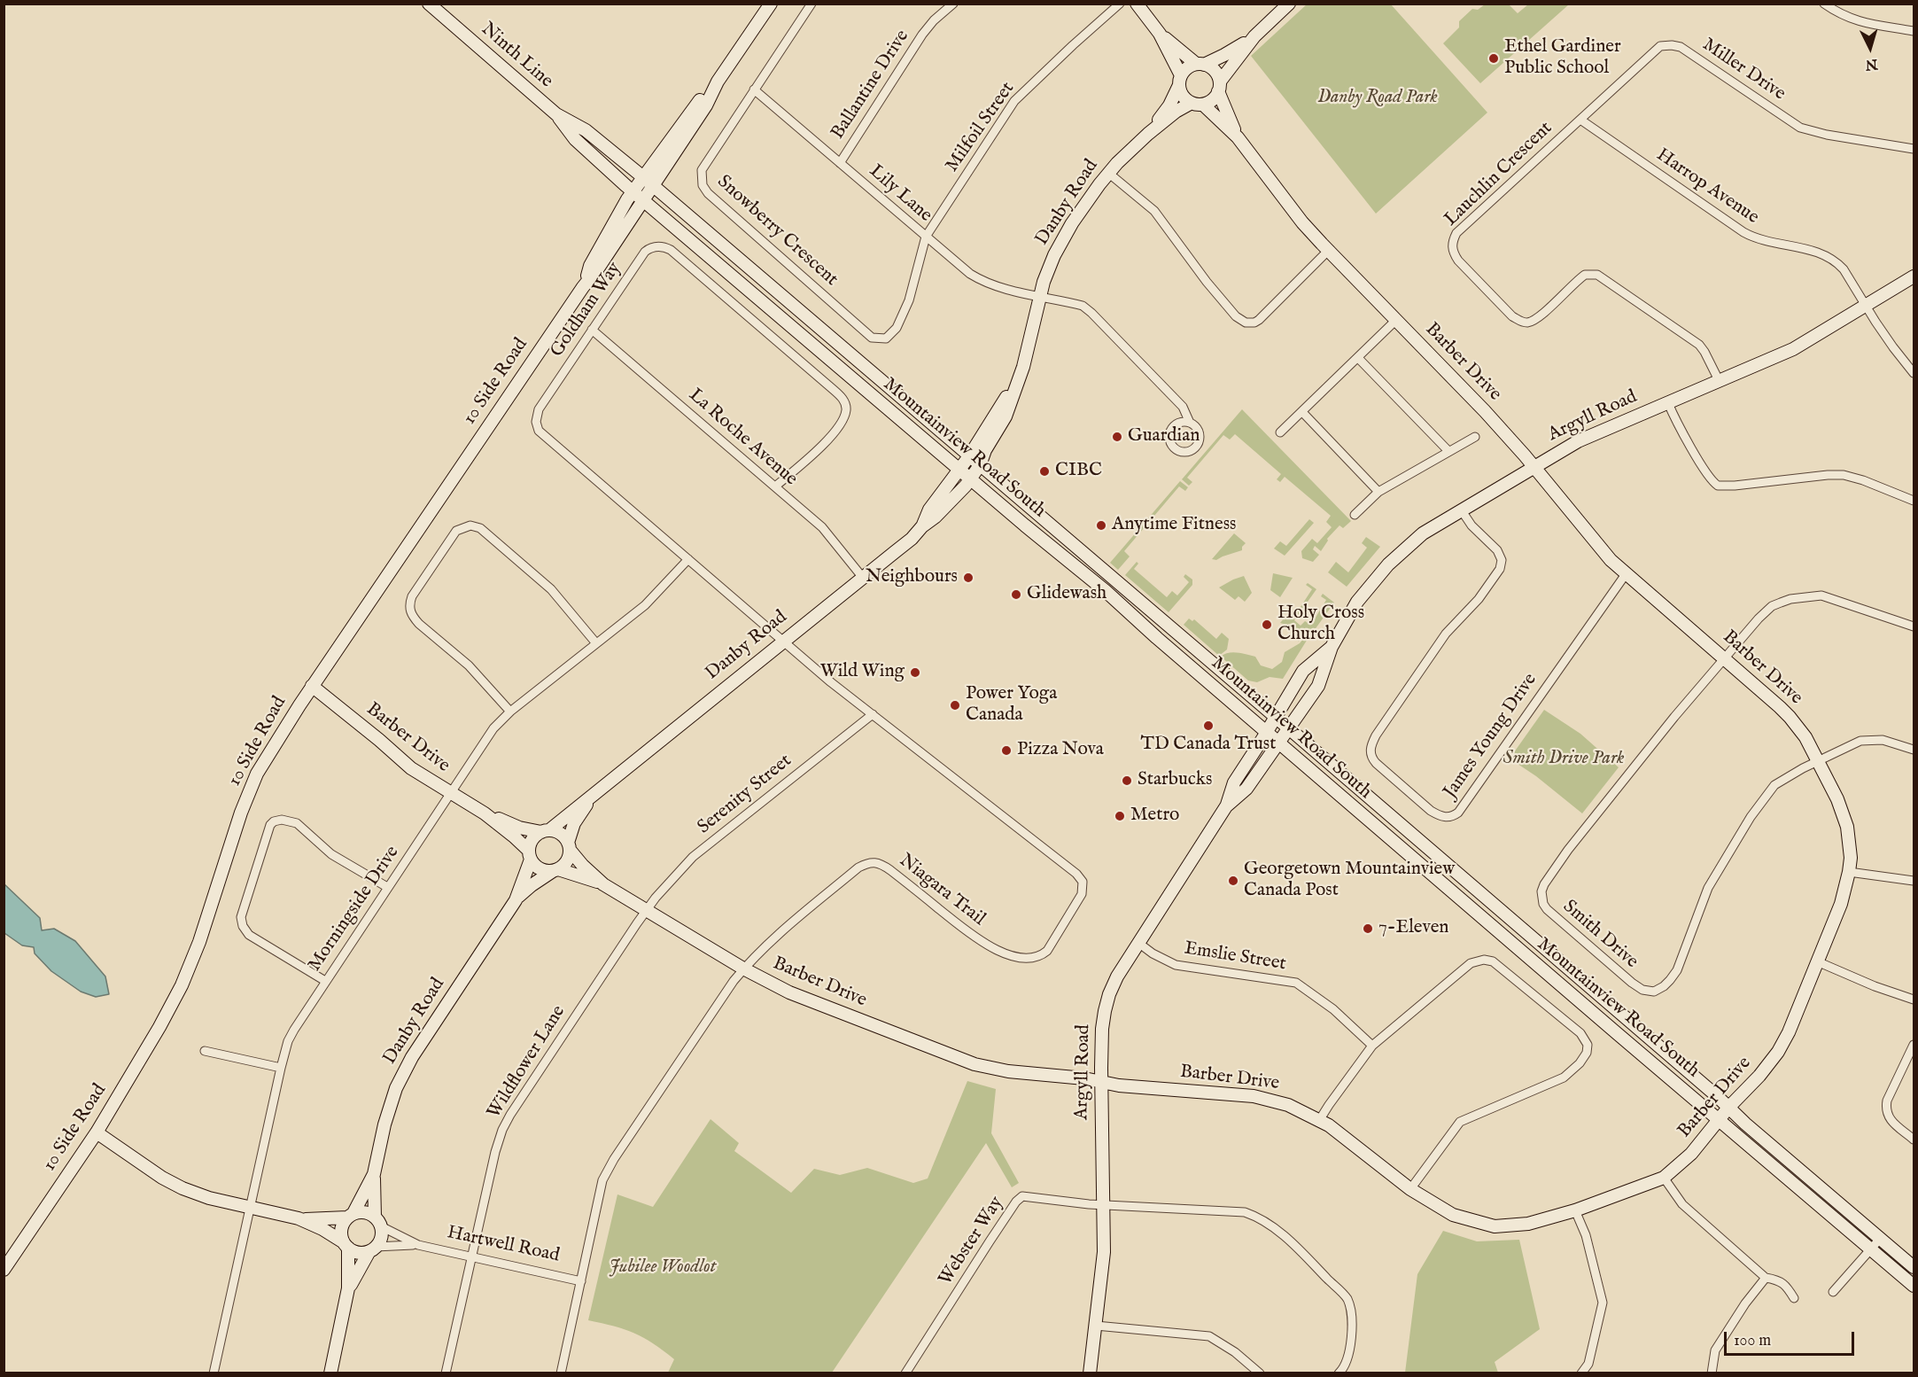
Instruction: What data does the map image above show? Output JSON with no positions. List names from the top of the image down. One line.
{"streets":{"street":["Ninth Line","Miller Drive","Ballantine Drive","Milfoil Street","Lauchlin Crescent","Harrop Avenue","Lily Lane","Danby Road","Snowberry Crescent","Goldham Way","Barber Drive","10 Side Road","Argyll Road","La Roche Avenue","Mountainview Road South","James Young Drive","Serenity Street","Niagara Trail","Morningside Drive","Smith Drive","Emslie Street","Wildflower Lane","Webster Way","Hartwell Road"]},"crossings":[["Ninth Line","10 Side Road"],["Ninth Line","Mountainview Road South"],["Miller Drive","Lauchlin Crescent"],["Miller Drive","Harrop Avenue"],["Ballantine Drive","Lily Lane"],["Milfoil Street","Lily Lane"],["Milfoil Street","Snowberry Crescent"],["Lauchlin Crescent","Harrop Avenue"],["Lauchlin Crescent","Argyll Road"],["Harrop Avenue","Argyll Road"],["Lily Lane","Danby Road"],["Lily Lane","Snowberry Crescent"],["Danby Road","Goldham Way"],["Danby Road","Barber Drive"],["Danby Road","La Roche Avenue"],["Danby Road","Mountainview Road South"],["Danby Road","Niagara Trail"],["Danby Road","Hartwell Road"],["Goldham Way","La Roche Avenue"],["Goldham Way","Niagara Trail"],["Goldham Way","Morningside Drive"],["Barber Drive","10 Side Road"],["Barber Drive","Argyll Road"],["Barber Drive","Mountainview Road South"],["Barber Drive","James Young Drive"],["Barber Drive","Serenity Street"],["Barber Drive","Niagara Trail"],["Barber Drive","Morningside Drive"],["Barber Drive","Smith Drive"],["Barber Drive","Wildflower Lane"],["10 Side Road","Mountainview Road South"],["Argyll Road","Mountainview Road South"],["Argyll Road","James Young Drive"],["Argyll Road","Emslie Street"],["Argyll Road","Webster Way"],["Serenity Street","Niagara Trail"],["Serenity Street","Wildflower Lane"],["Niagara Trail","Hartwell Road"],["Wildflower Lane","Hartwell Road"]],"parks":["Danby Road Park","Smith Drive Park","Jubilee Woodlot"],"places":["Ethel Gardiner Public School","Guardian","CIBC","Anytime Fitness","Neighbours","Glidewash","Holy Cross Church","Wild Wing","Power Yoga Canada","TD Canada Trust","Pizza Nova","Starbucks","Metro","Georgetown Mountainview Canada Post","7-Eleven"],"scale_bar":"100 m","north":"bottom"}
